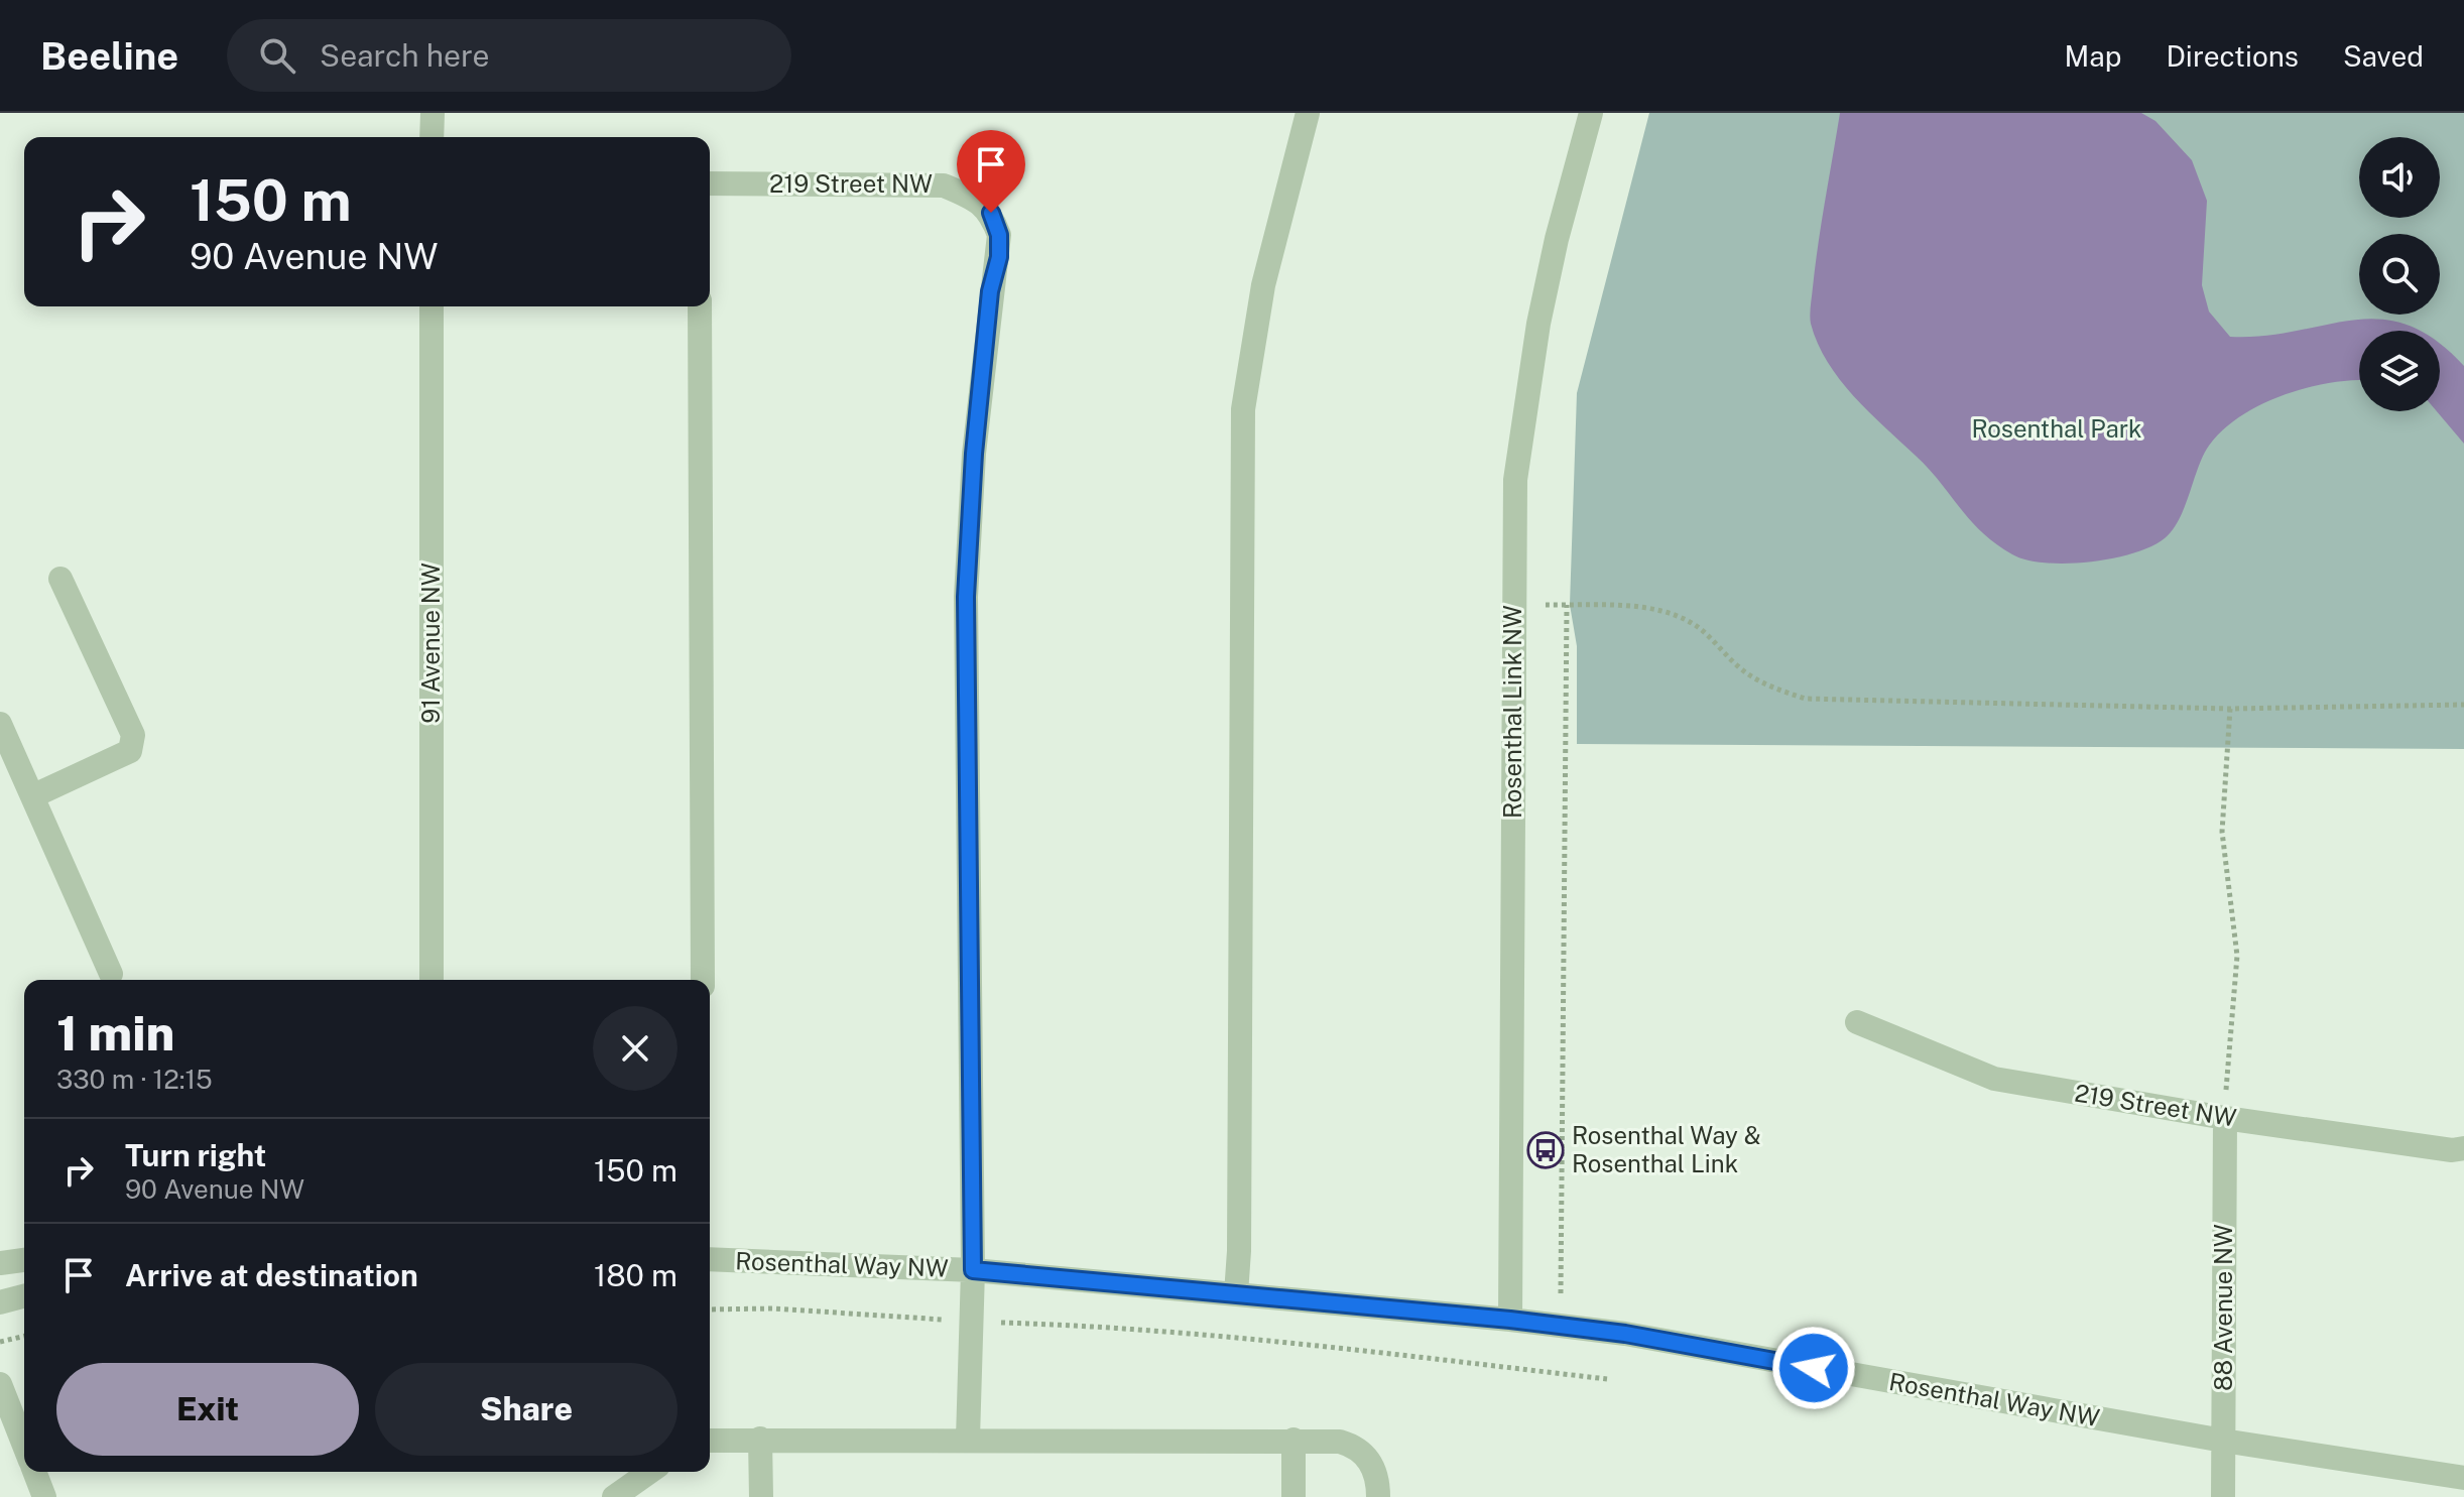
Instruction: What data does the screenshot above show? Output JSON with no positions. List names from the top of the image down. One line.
{"streets":{"street":["219 Street NW","91 Avenue NW","Rosenthal Link NW","Rosenthal Way NW","88 Avenue NW"]},"crossings":[["219 Street NW","Rosenthal Way NW"],["219 Street NW","88 Avenue NW"],["Rosenthal Link NW","Rosenthal Way NW"],["Rosenthal Way NW","88 Avenue NW"]],"parks":["Rosenthal Park"],"places":{"bus stop":["Rosenthal Way & Rosenthal Link"]},"page":{"header":"Beeline","search":"Search here","nav":["Map","Directions","Saved"],"turn":["150 m","90 Avenue NW"],"heading":["1 min","330 m · 12:15"],"list":[{"name":"Turn right","note":"90 Avenue NW","value":"150 m"},{"name":"Arrive at destination","value":"180 m"}],"buttons":["Exit","Share"]}}
